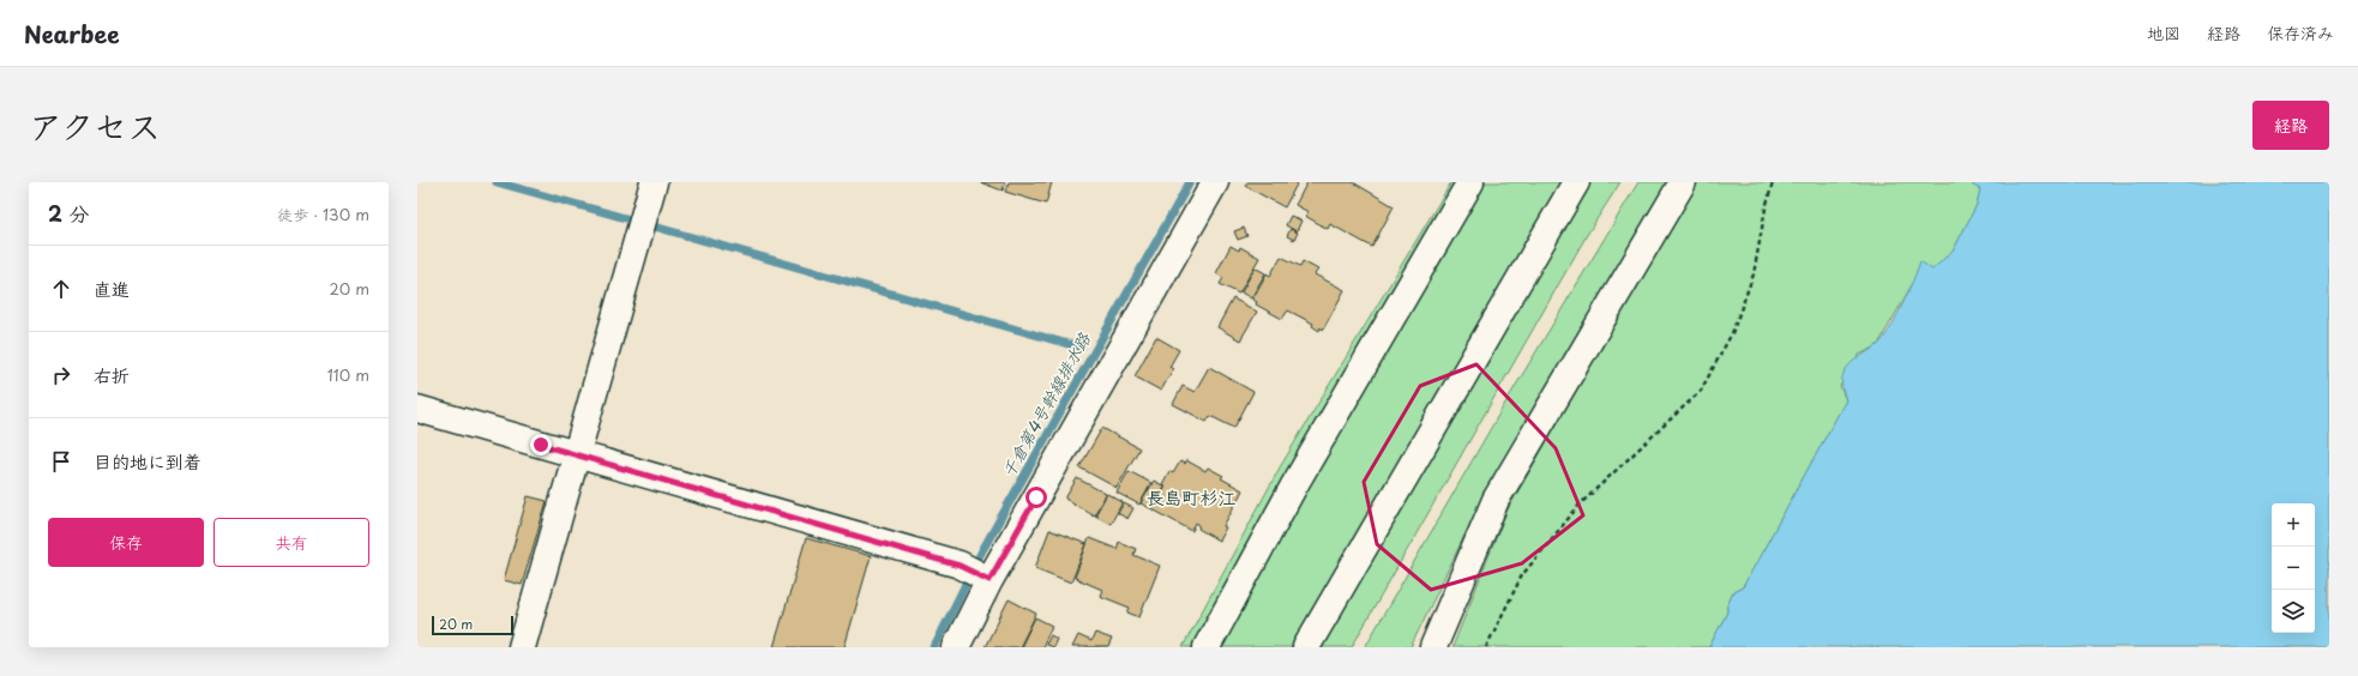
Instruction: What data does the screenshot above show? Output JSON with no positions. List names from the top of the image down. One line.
{"districts":["長島町杉江"],"water":["千倉第4号幹線排水路"],"scale_bar":"20 m","page":{"header":"Nearbee","nav":["地図","経路","保存済み"],"title":"アクセス","buttons":["経路",["保存","共有"]],"heading":["2 分","徒歩 · 130 m"],"list":[["直進","20 m"],["右折","110 m"],"目的地に到着"],"map_buttons":["+","−"],"scale":"20 m"}}
